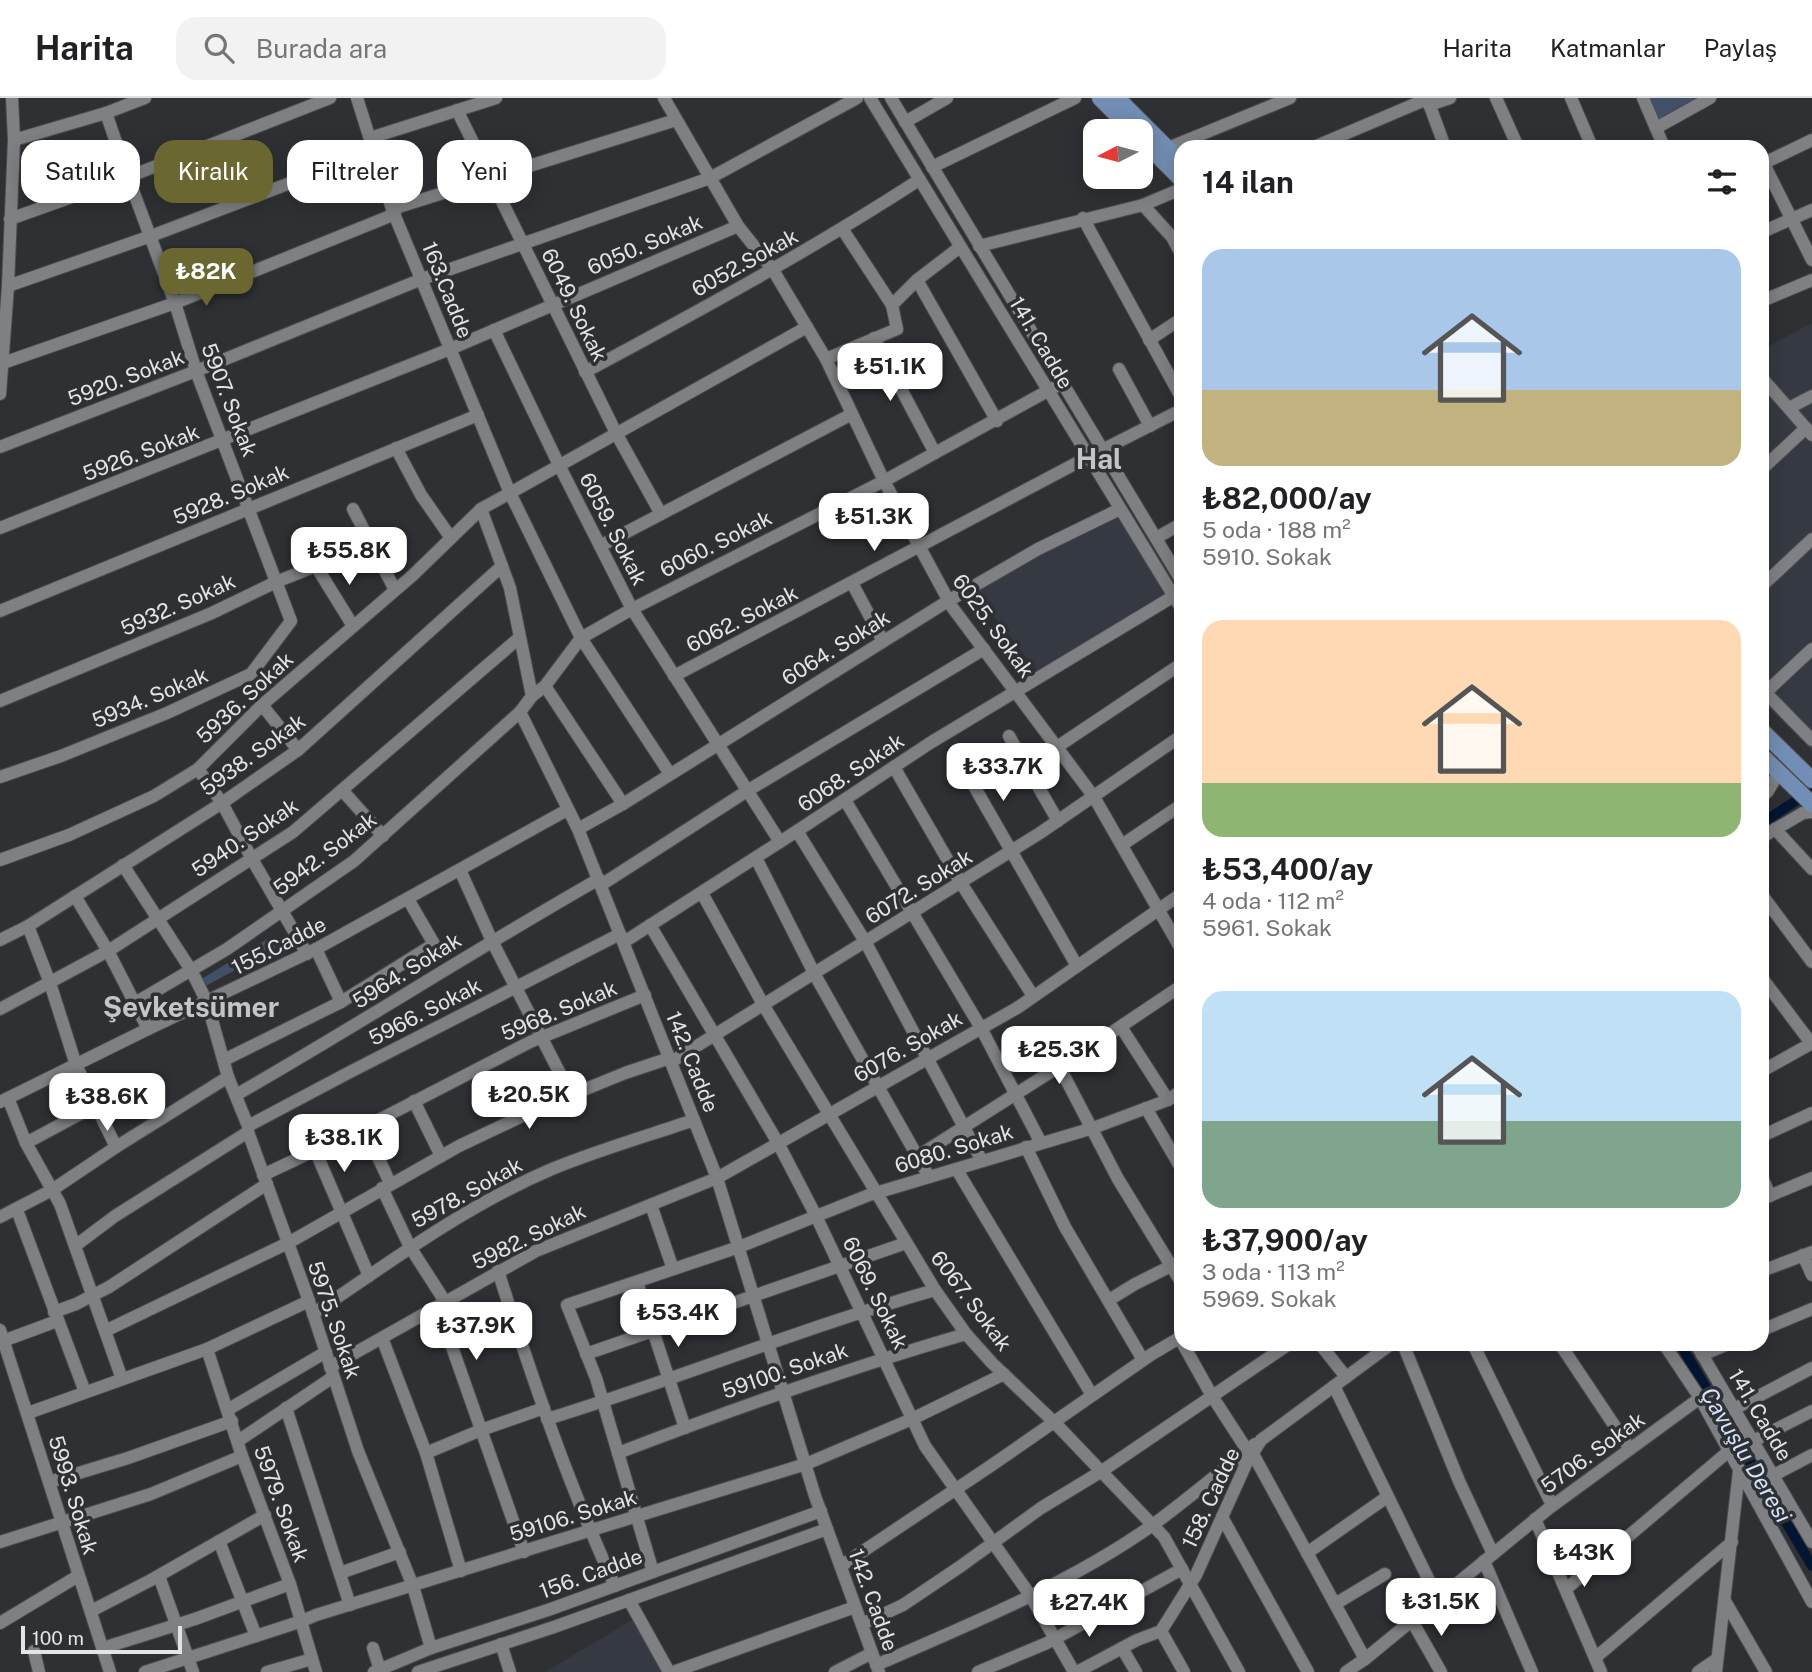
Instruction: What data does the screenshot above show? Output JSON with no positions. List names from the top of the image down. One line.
{"streets":{"street":["6050. Sokak","6052.Sokak","163.Cadde","6049. Sokak","141. Cadde","5920. Sokak","5907. Sokak","5926. Sokak","5928. Sokak","6059. Sokak","6060. Sokak","5932. Sokak","6062. Sokak","6025. Sokak","6064. Sokak","5934. Sokak","5936. Sokak","5938. Sokak","6068. Sokak","5940. Sokak","5942. Sokak","6072. Sokak","155.Cadde","5964. Sokak","5968. Sokak","5966. Sokak","6076. Sokak","142. Cadde","6080. Sokak","5978. Sokak","5982. Sokak","6069. Sokak","6067. Sokak","5975. Sokak","59100. Sokak","5706. Sokak","5993. Sokak","158. Cadde","5979. Sokak","59106. Sokak","156. Cadde"]},"crossings":[["6050. Sokak","163.Cadde"],["6050. Sokak","6049. Sokak"],["6050. Sokak","5926. Sokak"],["6050. Sokak","6059. Sokak"],["6050. Sokak","6025. Sokak"],["6052.Sokak","6049. Sokak"],["6052.Sokak","141. Cadde"],["6052.Sokak","6025. Sokak"],["163.Cadde","5920. Sokak"],["163.Cadde","5926. Sokak"],["163.Cadde","5928. Sokak"],["163.Cadde","6060. Sokak"],["163.Cadde","6064. Sokak"],["6049. Sokak","5920. Sokak"],["141. Cadde","6060. Sokak"],["141. Cadde","6062. Sokak"],["141. Cadde","6064. Sokak"],["141. Cadde","6068. Sokak"],["141. Cadde","5706. Sokak"],["5920. Sokak","5907. Sokak"],["5920. Sokak","6025. Sokak"],["5907. Sokak","5926. Sokak"],["5907. Sokak","5928. Sokak"],["5907. Sokak","5932. Sokak"],["5907. Sokak","5934. Sokak"],["6059. Sokak","6060. Sokak"],["6059. Sokak","6062. Sokak"],["6059. Sokak","6064. Sokak"],["6059. Sokak","6068. Sokak"],["6059. Sokak","5964. Sokak"],["6060. Sokak","6025. Sokak"],["6062. Sokak","6025. Sokak"],["6025. Sokak","6064. Sokak"],["6025. Sokak","6068. Sokak"],["6025. Sokak","6072. Sokak"],["6025. Sokak","5964. Sokak"],["6025. Sokak","6076. Sokak"],["6064. Sokak","142. Cadde"],["5938. Sokak","5975. Sokak"],["6068. Sokak","5966. Sokak"],["6068. Sokak","142. Cadde"],["6068. Sokak","6069. Sokak"],["6068. Sokak","6067. Sokak"],["5940. Sokak","5975. Sokak"],["5942. Sokak","142. Cadde"],["5942. Sokak","5975. Sokak"],["6072. Sokak","142. Cadde"],["6072. Sokak","6069. Sokak"],["6072. Sokak","6067. Sokak"],["6072. Sokak","5975. Sokak"],["155.Cadde","142. Cadde"],["155.Cadde","5975. Sokak"],["5964. Sokak","142. Cadde"],["5964. Sokak","5975. Sokak"],["5968. Sokak","142. Cadde"],["5968. Sokak","5975. Sokak"],["5968. Sokak","5993. Sokak"],["5966. Sokak","142. Cadde"],["5966. Sokak","5975. Sokak"],["6076. Sokak","142. Cadde"],["6076. Sokak","5982. Sokak"],["6076. Sokak","6069. Sokak"],["6076. Sokak","6067. Sokak"],["142. Cadde","6080. Sokak"],["142. Cadde","5978. Sokak"],["142. Cadde","5982. Sokak"],["142. Cadde","59100. Sokak"],["142. Cadde","59106. Sokak"],["142. Cadde","156. Cadde"],["6080. Sokak","6069. Sokak"],["6080. Sokak","6067. Sokak"],["5978. Sokak","5975. Sokak"],["5978. Sokak","5993. Sokak"],["5978. Sokak","5979. Sokak"],["5982. Sokak","5975. Sokak"],["5982. Sokak","5979. Sokak"],["6069. Sokak","59100. Sokak"],["6069. Sokak","59106. Sokak"],["6067. Sokak","59100. Sokak"],["6067. Sokak","158. Cadde"],["6067. Sokak","59106. Sokak"],["5975. Sokak","59106. Sokak"],["5975. Sokak","156. Cadde"],["5979. Sokak","59106. Sokak"]],"districts":["Hal","Şevketsümer"],"water":["Çavuşlu Deresi"],"scale_bar":"100 m","north":"left","page":{"header":"Harita","search":"Burada ara","nav":["Harita","Katmanlar","Paylaş"],"chip":["Satılık","Kiralık","Filtreler","Yeni"],"heading":"14 ilan","list":[{"name":"₺82,000/ay","note":"5 oda · 188 m² · 5910. Sokak"},{"name":"₺53,400/ay","note":"4 oda · 112 m² · 5961. Sokak"},{"name":"₺37,900/ay","note":"3 oda · 113 m² · 5969. Sokak"}],"price":["₺82K","₺51.1K","₺51.3K","₺55.8K","₺33.7K","₺25.3K","₺20.5K","₺38.6K","₺38.1K","₺53.4K","₺37.9K","₺43K","₺31.5K","₺27.4K"],"scale":"100 m"}}
